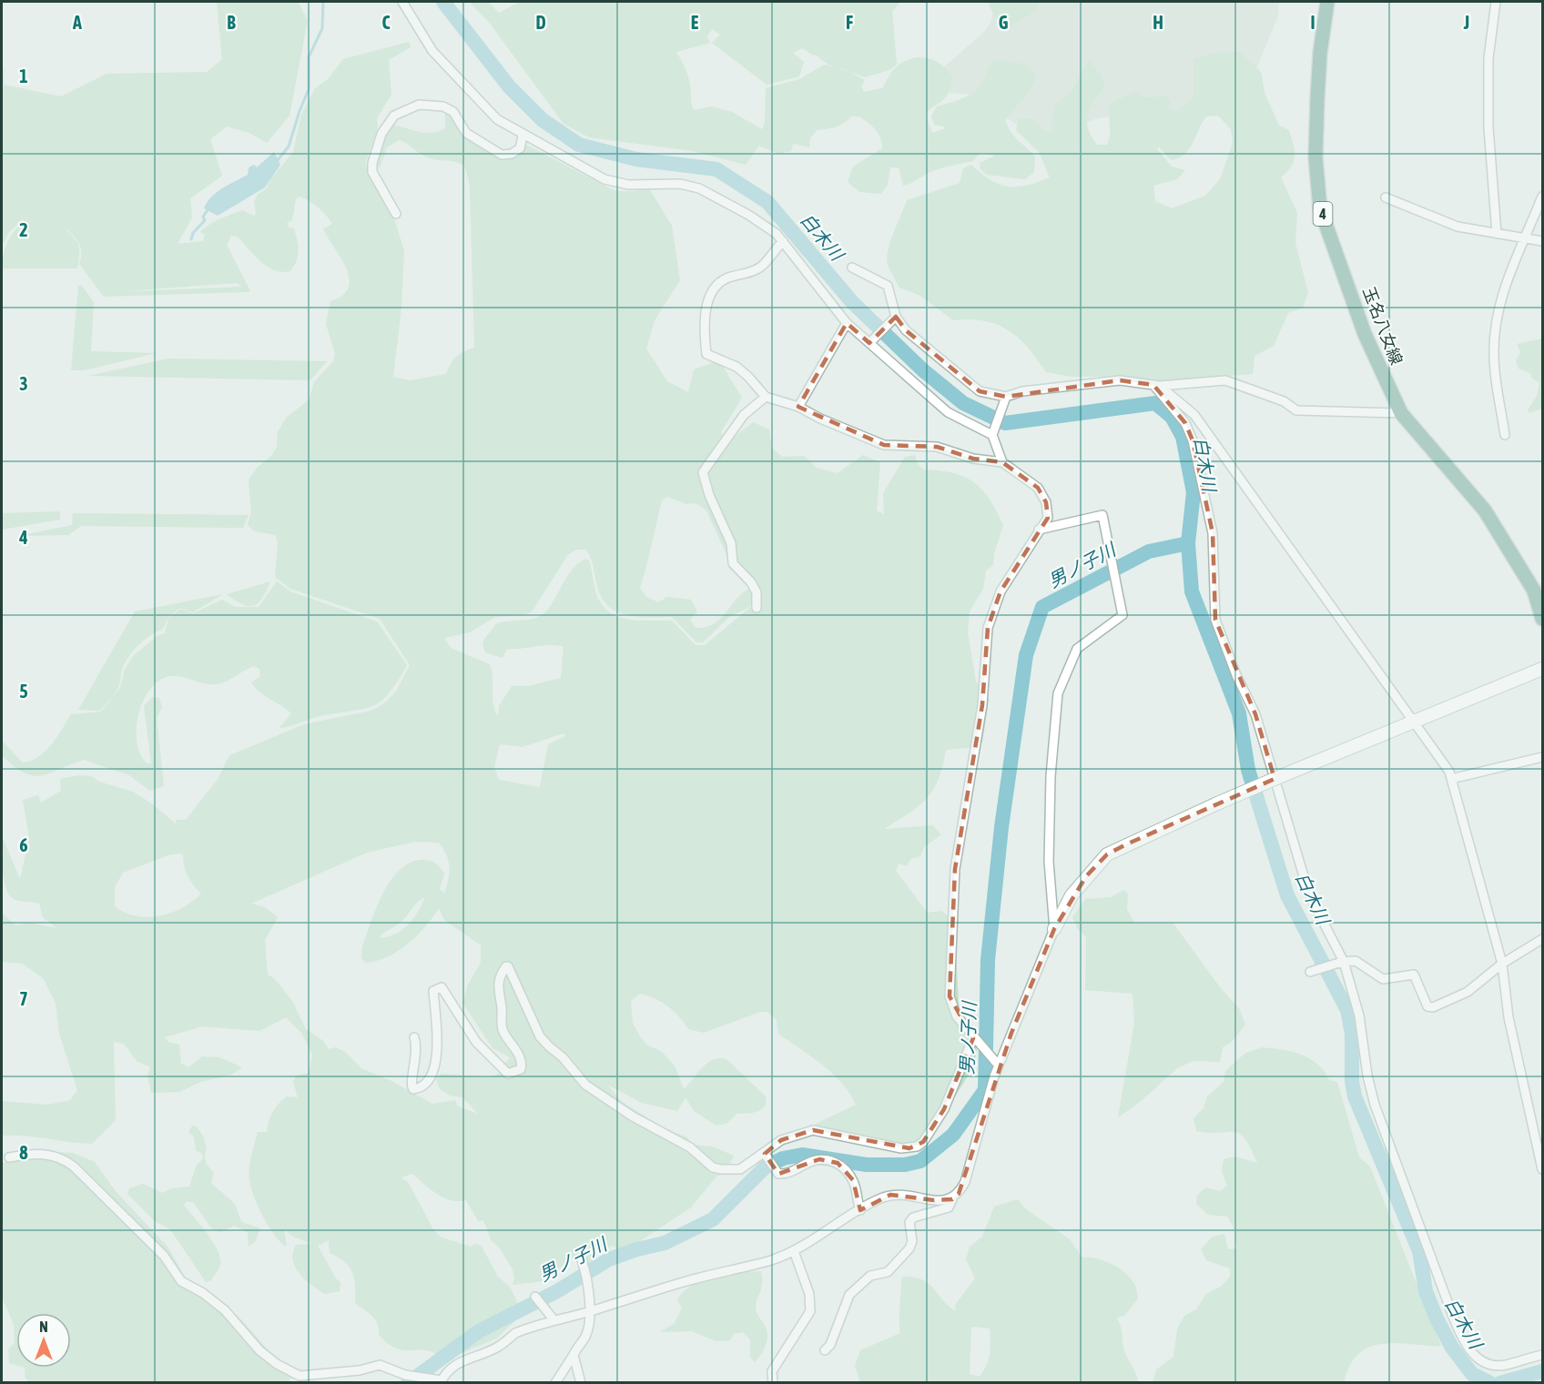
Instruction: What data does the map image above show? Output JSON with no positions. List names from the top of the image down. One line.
{"streets":{"main road":["4","玉名八女線"]},"water":["白木川","男ノ子川"],"north":"top","grid":{"columns":["A","B","C","D","E","F","G","H","I","J"],"rows":["1","2","3","4","5","6","7","8"]}}
